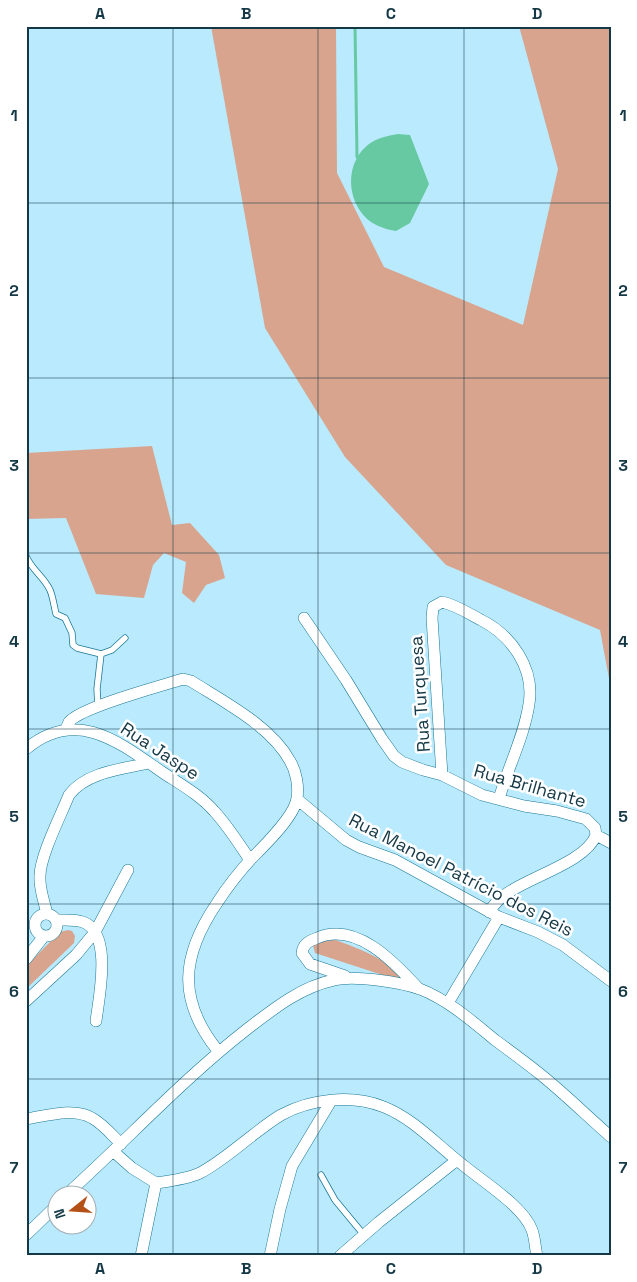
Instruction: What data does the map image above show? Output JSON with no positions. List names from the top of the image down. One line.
{"streets":{"street":["Rua Turquesa","Rua Jaspe","Rua Brilhante","Rua Manoel Patrício dos Reis"]},"crossings":[["Rua Turquesa","Rua Brilhante"]],"north":"left","grid":{"columns":["A","B","C","D"],"rows":["1","2","3","4","5","6","7"]}}
